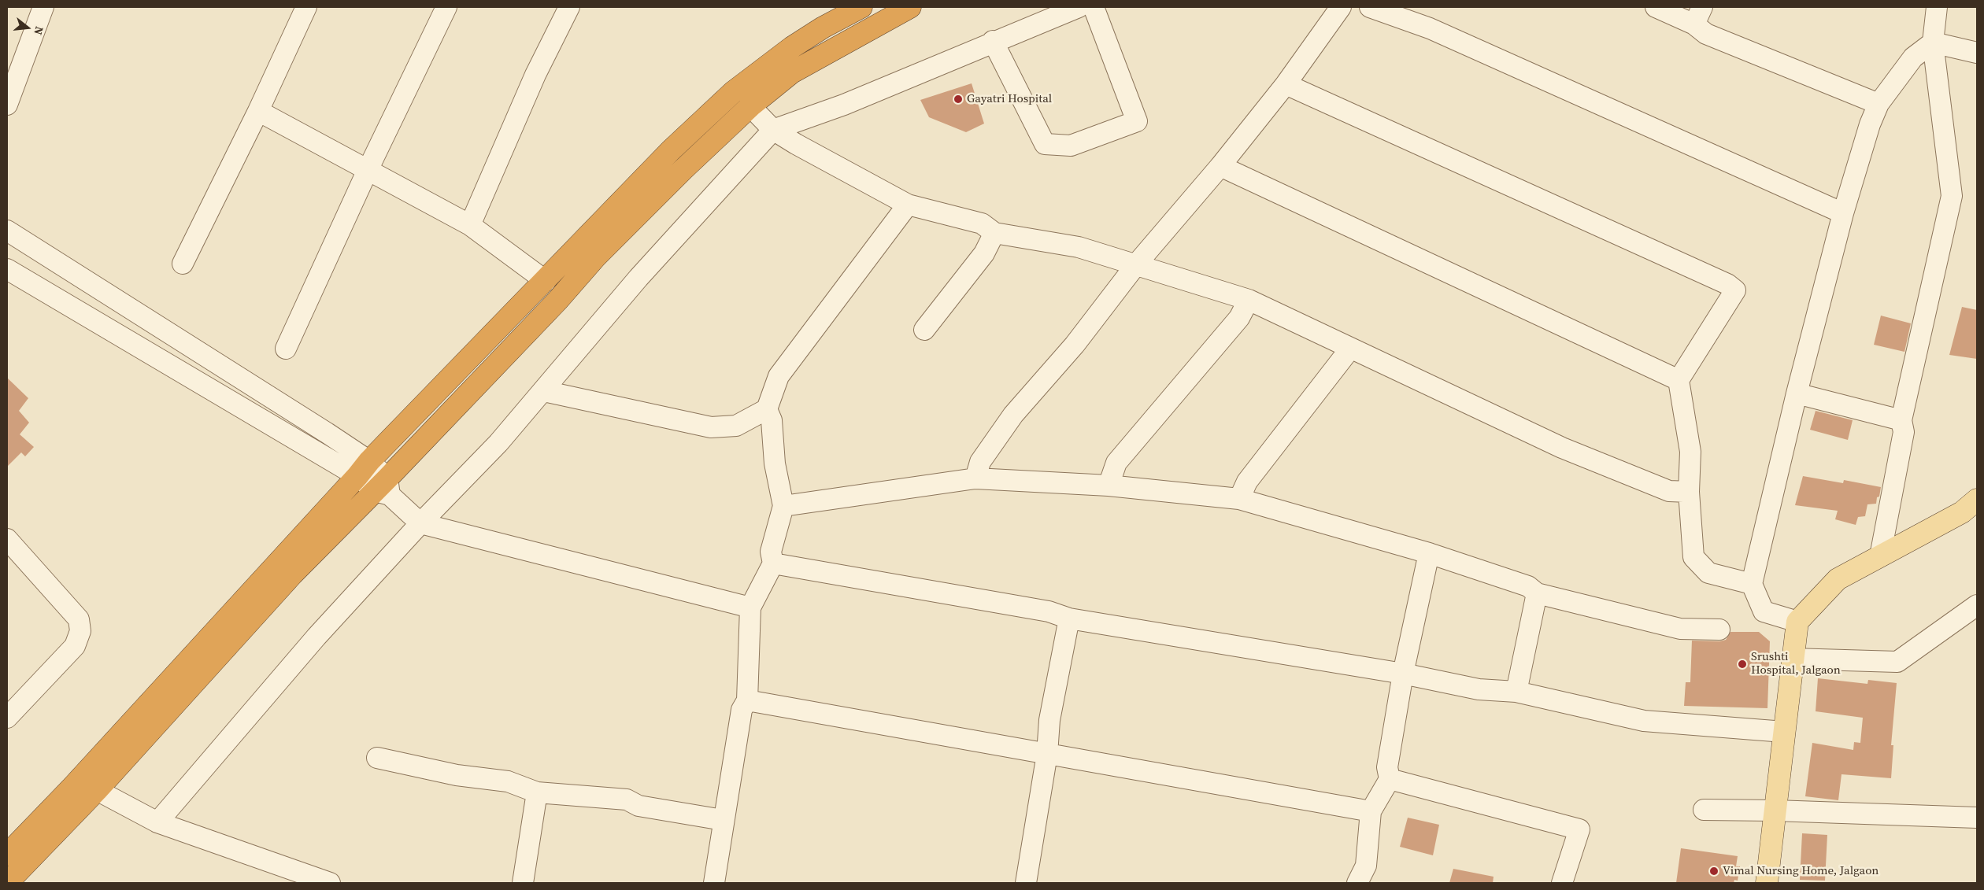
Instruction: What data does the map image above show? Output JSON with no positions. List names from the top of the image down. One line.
{"places":["Gayatri Hospital","Srushti Hospital, Jalgaon","Vimal Nursing Home, Jalgaon"],"north":"right"}
